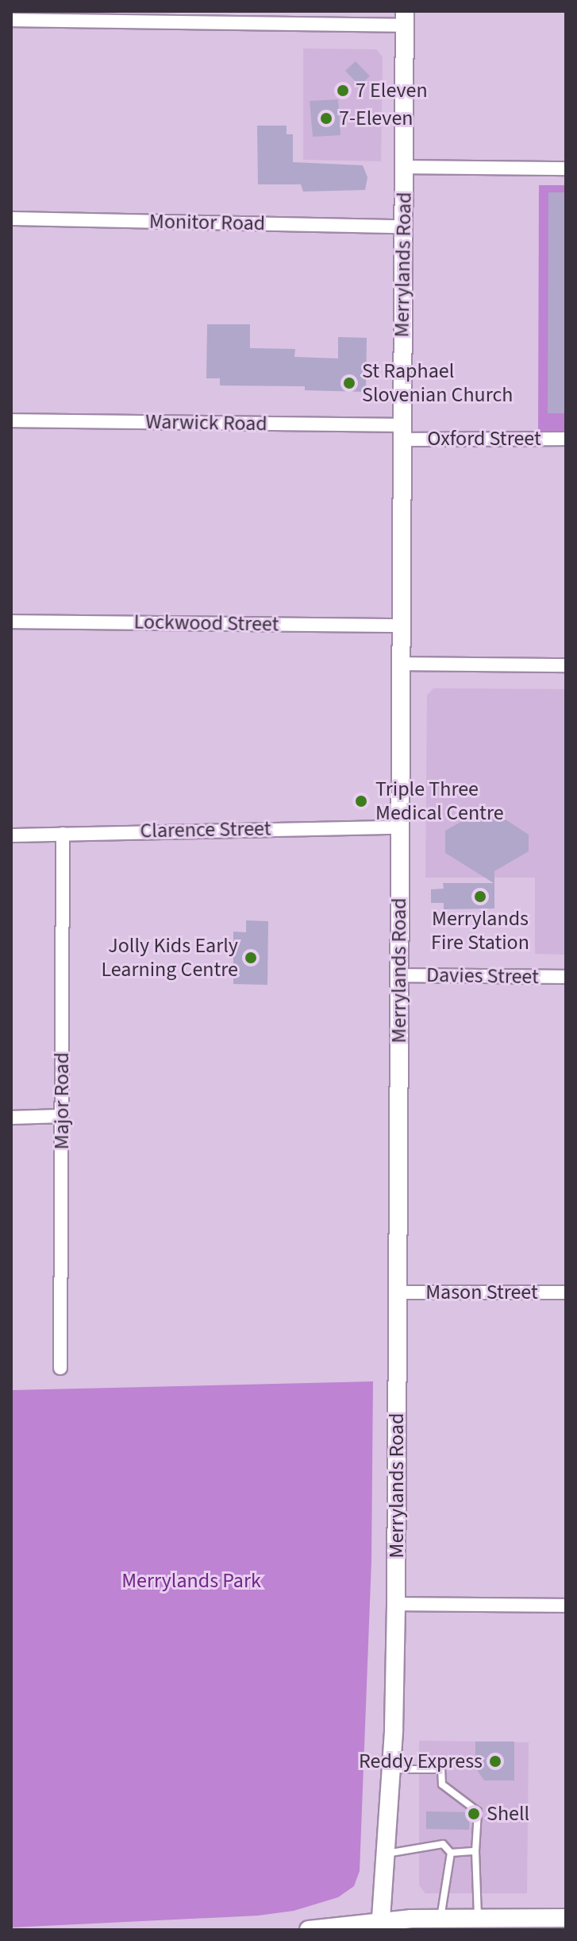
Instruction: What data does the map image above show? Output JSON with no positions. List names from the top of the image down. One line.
{"streets":{"main road":["Merrylands Road"],"street":["Monitor Road","Warwick Road","Oxford Street","Lockwood Street","Clarence Street","Davies Street","Major Road","Mason Street"]},"crossings":[["Monitor Road","Merrylands Road"],["Merrylands Road","Warwick Road"],["Merrylands Road","Oxford Street"],["Merrylands Road","Lockwood Street"],["Merrylands Road","Clarence Street"],["Merrylands Road","Davies Street"],["Merrylands Road","Mason Street"],["Warwick Road","Oxford Street"],["Clarence Street","Major Road"]],"parks":["Merrylands Park"],"places":["7 Eleven","7-Eleven","St Raphael Slovenian Church","Triple Three Medical Centre","Merrylands Fire Station","Jolly Kids Early Learning Centre","Reddy Express","Shell"]}
